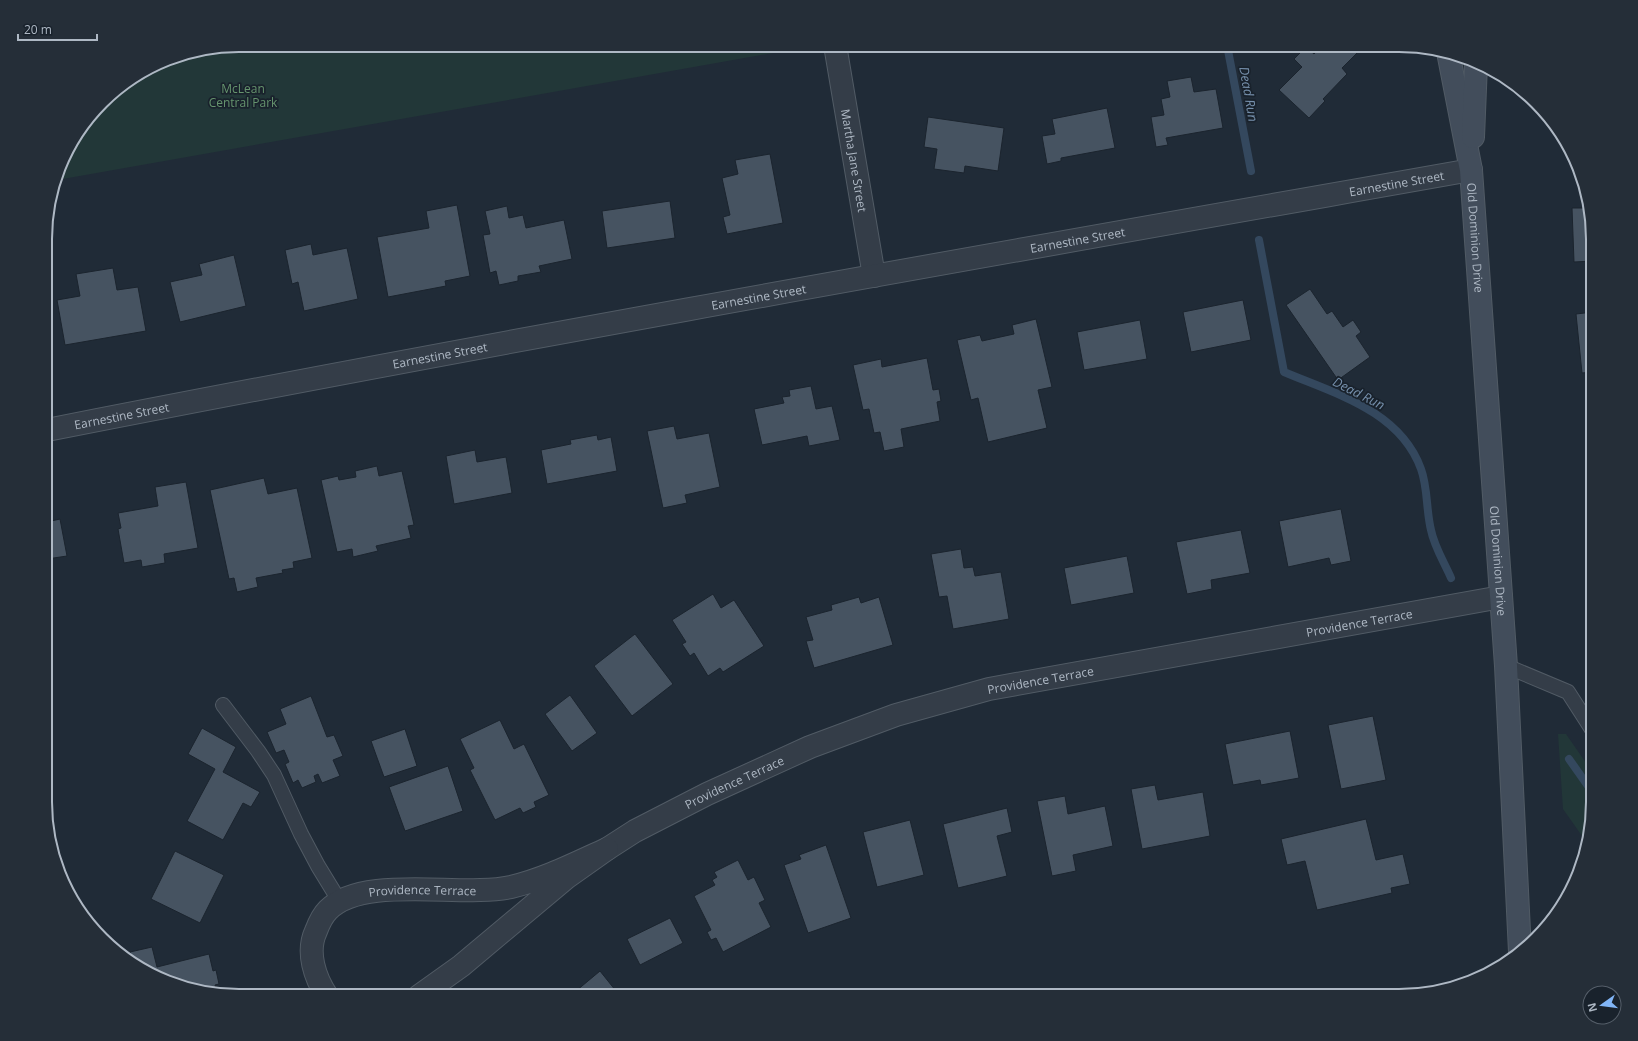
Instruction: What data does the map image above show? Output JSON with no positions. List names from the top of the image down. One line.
{"streets":{"main road":["Old Dominion Drive"],"street":["Martha Jane Street","Earnestine Street","Providence Terrace"]},"crossings":[["Martha Jane Street","Earnestine Street"],["Earnestine Street","Old Dominion Drive"],["Old Dominion Drive","Providence Terrace"]],"water":["Dead Run"],"parks":["McLean Central Park"],"scale_bar":"20 m","north":"left"}
